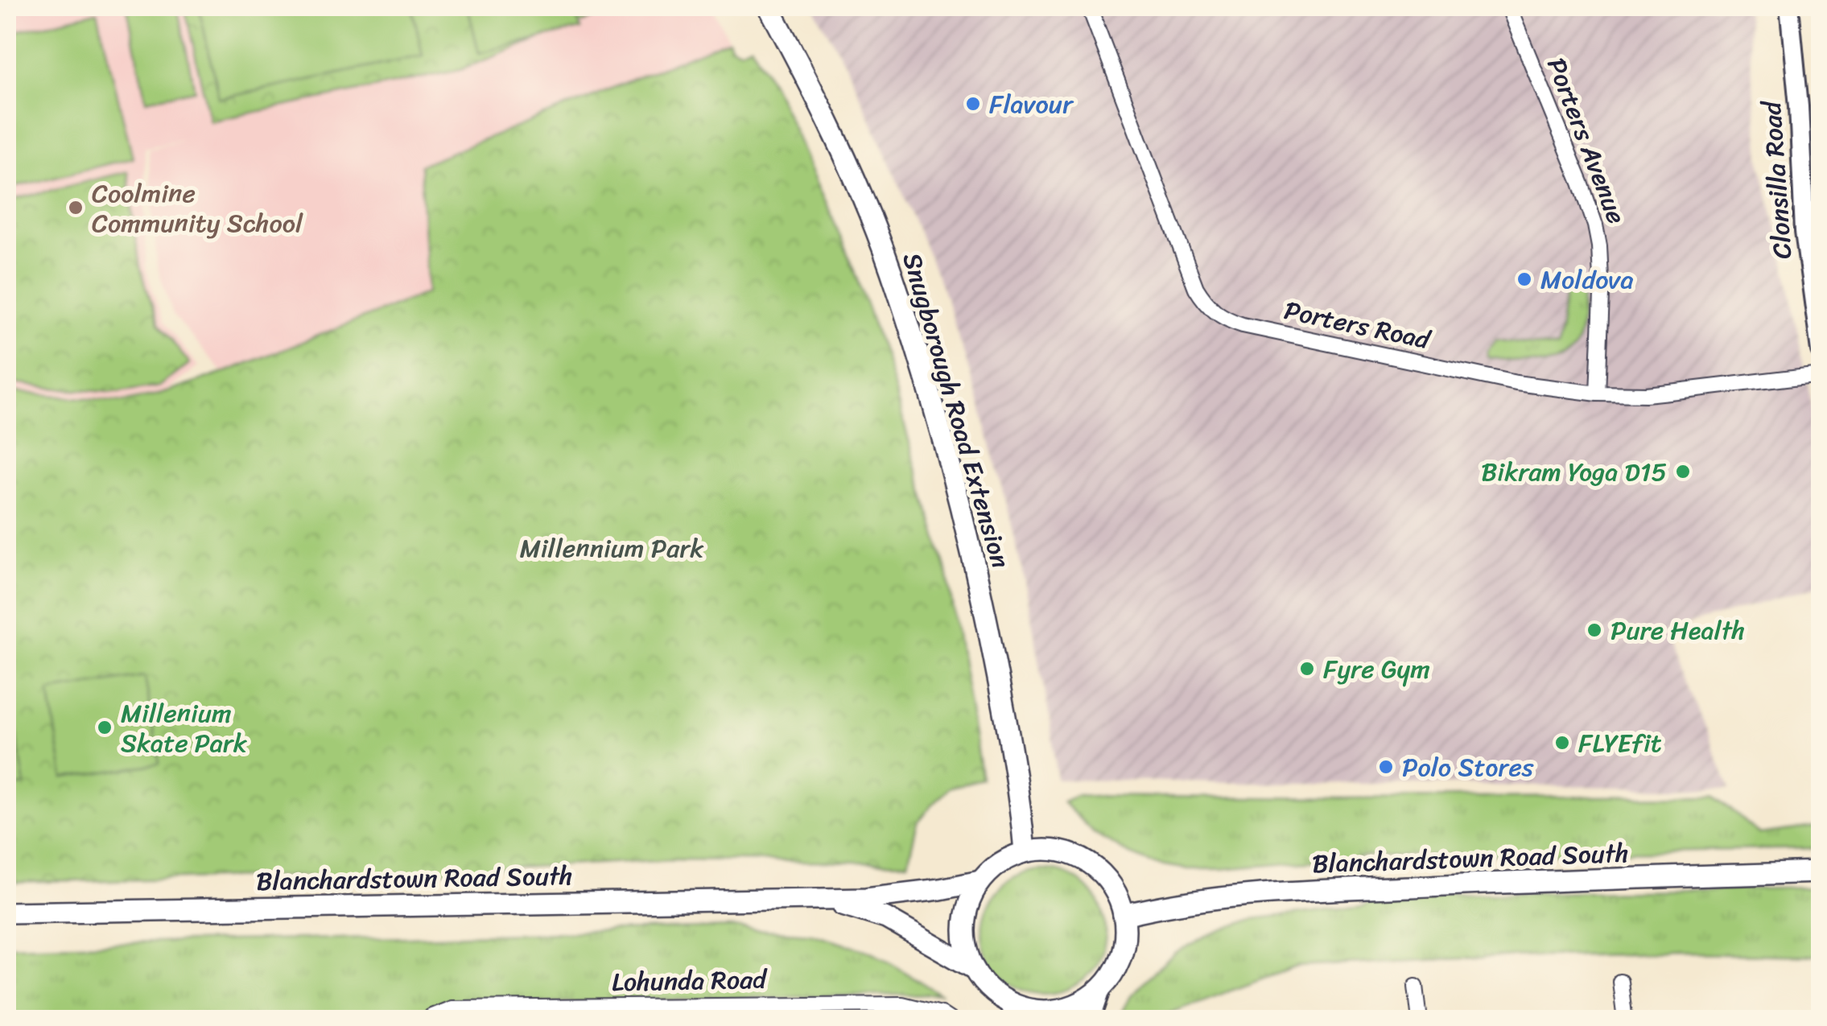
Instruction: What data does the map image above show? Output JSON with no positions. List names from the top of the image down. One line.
{"streets":{"main road":["Snugborough Road Extension","Blanchardstown Road South"],"street":["Porters Avenue","Clonsilla Road","Porters Road","Lohunda Road"]},"crossings":[["Porters Avenue","Porters Road"],["Snugborough Road Extension","Blanchardstown Road South"]],"parks":["Millennium Park"],"places":["Flavour","Coolmine Community School","Moldova","Bikram Yoga D15","Pure Health","Fyre Gym","Millenium Skate Park","FLYEfit","Polo Stores"]}
